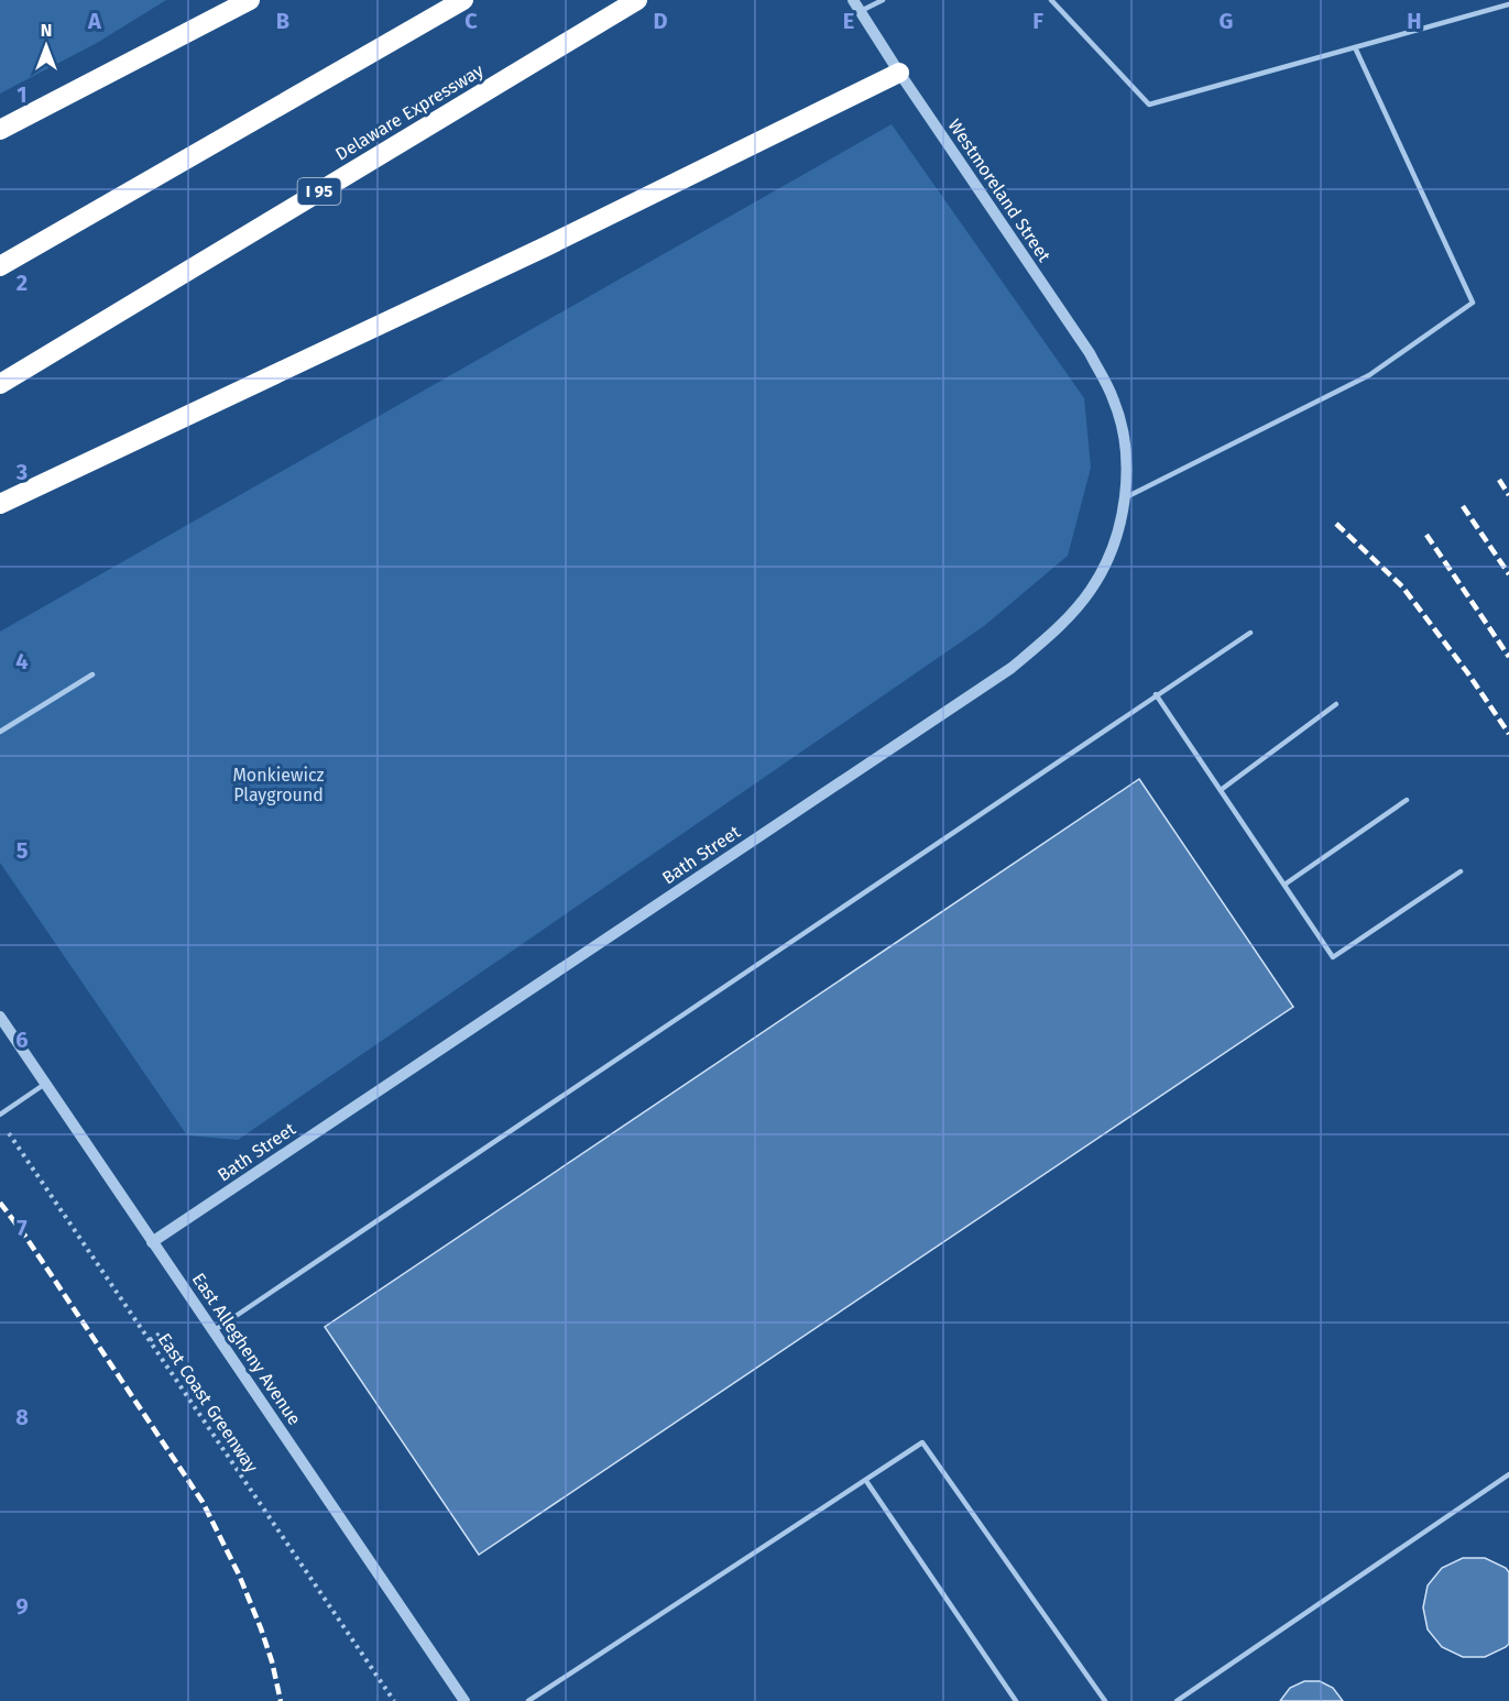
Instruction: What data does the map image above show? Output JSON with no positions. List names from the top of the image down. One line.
{"streets":{"highway":["Delaware Expressway","I 95"],"street":["Westmoreland Street","Bath Street","East Allegheny Avenue"],"path":["East Coast Greenway"]},"crossings":[["Westmoreland Street","Bath Street"],["Bath Street","East Allegheny Avenue"]],"parks":["Monkiewicz Playground"],"north":"top","grid":{"columns":["A","B","C","D","E","F","G","H"],"rows":["1","2","3","4","5","6","7","8","9"]}}
